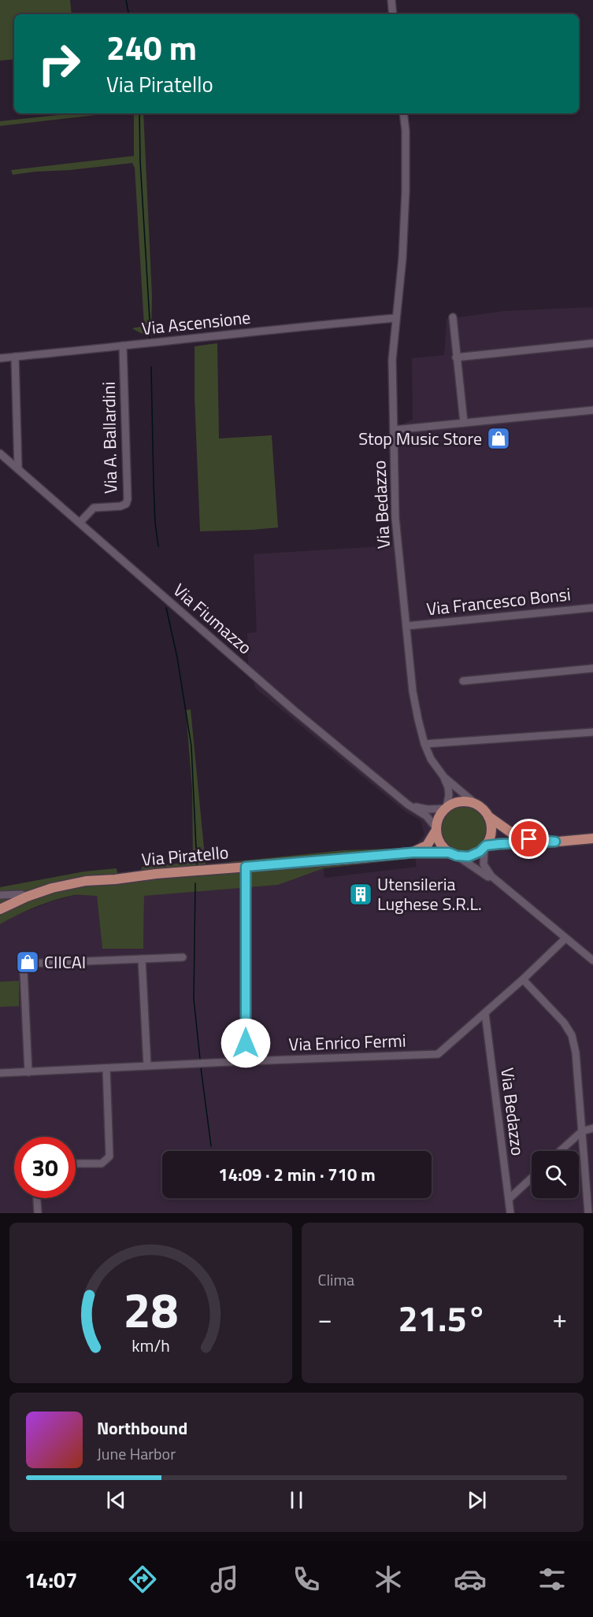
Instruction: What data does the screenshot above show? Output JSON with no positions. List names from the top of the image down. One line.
{"streets":{"main road":["Via Piratello"],"street":["Via Ascensione","Via A. Ballardini","Via Bedazzo","Via Francesco Bonsi","Via Fiumazzo","Via Enrico Fermi"]},"crossings":[["Via Ascensione","Via A. Ballardini"],["Via Ascensione","Via Bedazzo"],["Via A. Ballardini","Via Fiumazzo"],["Via Bedazzo","Via Francesco Bonsi"],["Via Bedazzo","Via Fiumazzo"],["Via Bedazzo","Via Piratello"],["Via Bedazzo","Via Enrico Fermi"],["Via Fiumazzo","Via Piratello"]],"places":{"shop":["Stop Music Store","CIICAI"],"building":["Utensileria Lughese S.R.L."]},"page":{"turn":["240 m","Via Piratello"],"limit":"30","trip":"14:09 · 2 min · 710 m","tile":"Clima","heat":["−","21.5°","+"],"song":["Northbound","June Harbor"],"tabs":"14:07","gauge":["28","km/h"]}}
